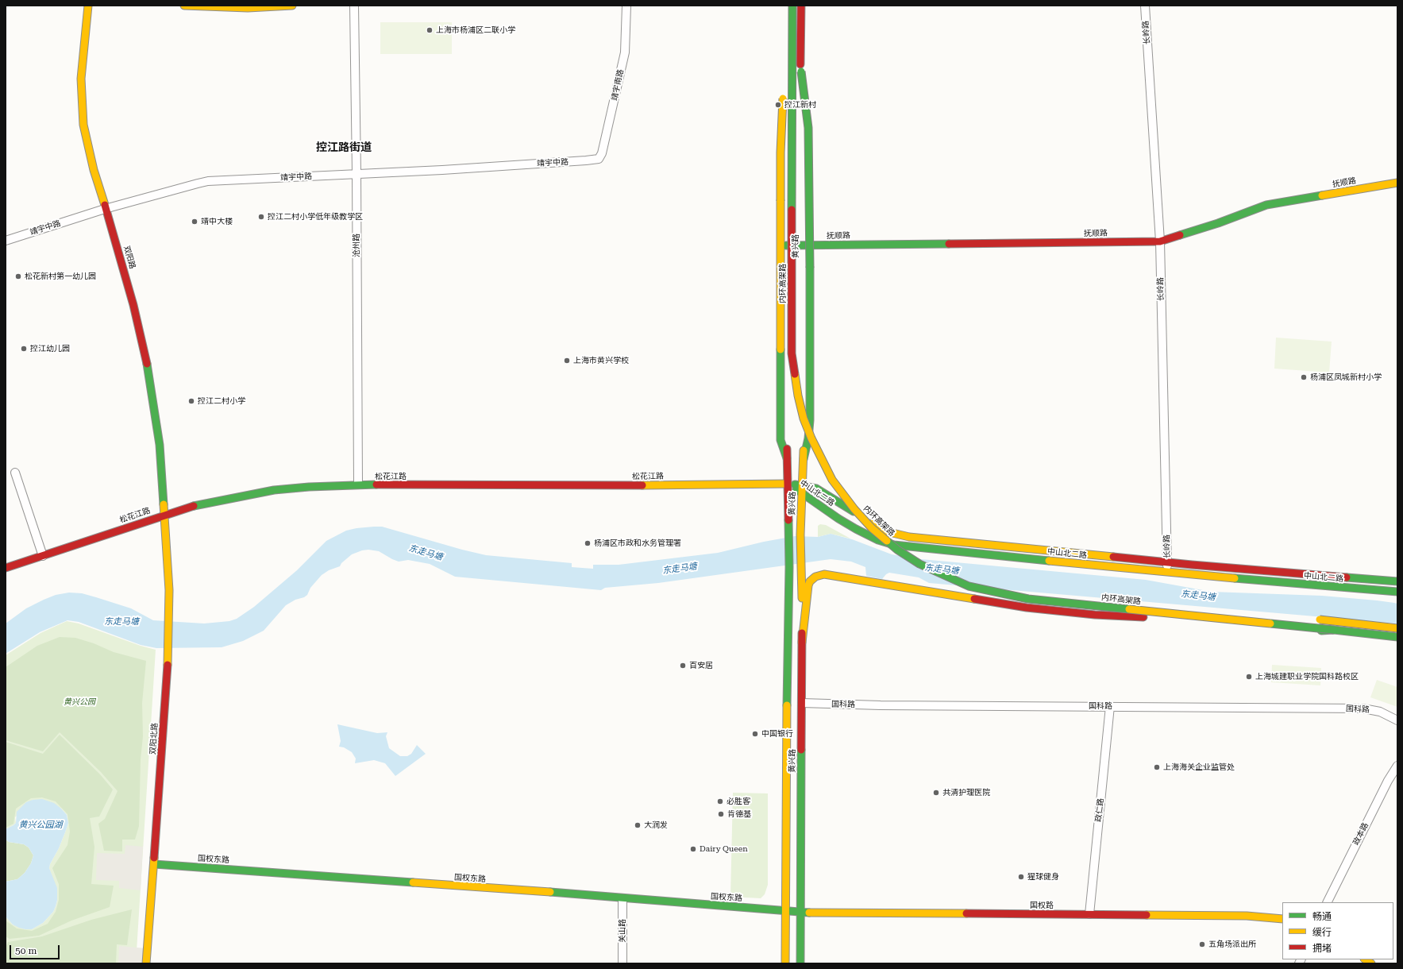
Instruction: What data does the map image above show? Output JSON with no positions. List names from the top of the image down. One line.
{"streets":{"main road":["抚顺路","黄兴路","双阳路","内环高架路","松花江路","中山北二路","双阳北路","国权东路","国权路"],"street":["长岭路","靖宇南路","靖宇中路","沧州路","国科路","政仁路","政本路","关山路"]},"crossings":[["长岭路","抚顺路"],["长岭路","中山北二路"],["靖宇南路","靖宇中路"],["靖宇中路","沧州路"],["靖宇中路","双阳路"],["抚顺路","黄兴路"],["沧州路","松花江路"],["黄兴路","松花江路"],["黄兴路","中山北二路"],["黄兴路","国科路"],["黄兴路","国权东路"],["黄兴路","国权路"],["双阳路","松花江路"],["双阳路","双阳北路"],["松花江路","中山北二路"],["松花江路","双阳北路"],["国科路","政仁路"],["双阳北路","国权东路"],["政仁路","国权路"],["国权东路","国权路"],["国权东路","关山路"]],"districts":["控江路街道"],"water":["东走马塘","黄兴公园湖"],"parks":["黄兴公园"],"places":["上海市杨浦区二联小学","控江新村","控江二村小学低年级教学区","靖中大楼","松花新村第一幼儿园","控江幼儿园","上海市黄兴学校","杨浦区凤城新村小学","控江二村小学","杨浦区市政和水务管理署","百安居","上海城建职业学院国科路校区","中国银行","上海海关企业监管处","共清护理医院","必胜客","肯德基","大润发","Dairy Queen","猩球健身","五角场派出所"],"legend":["畅通","缓行","拥堵"],"scale_bar":"50 m"}
